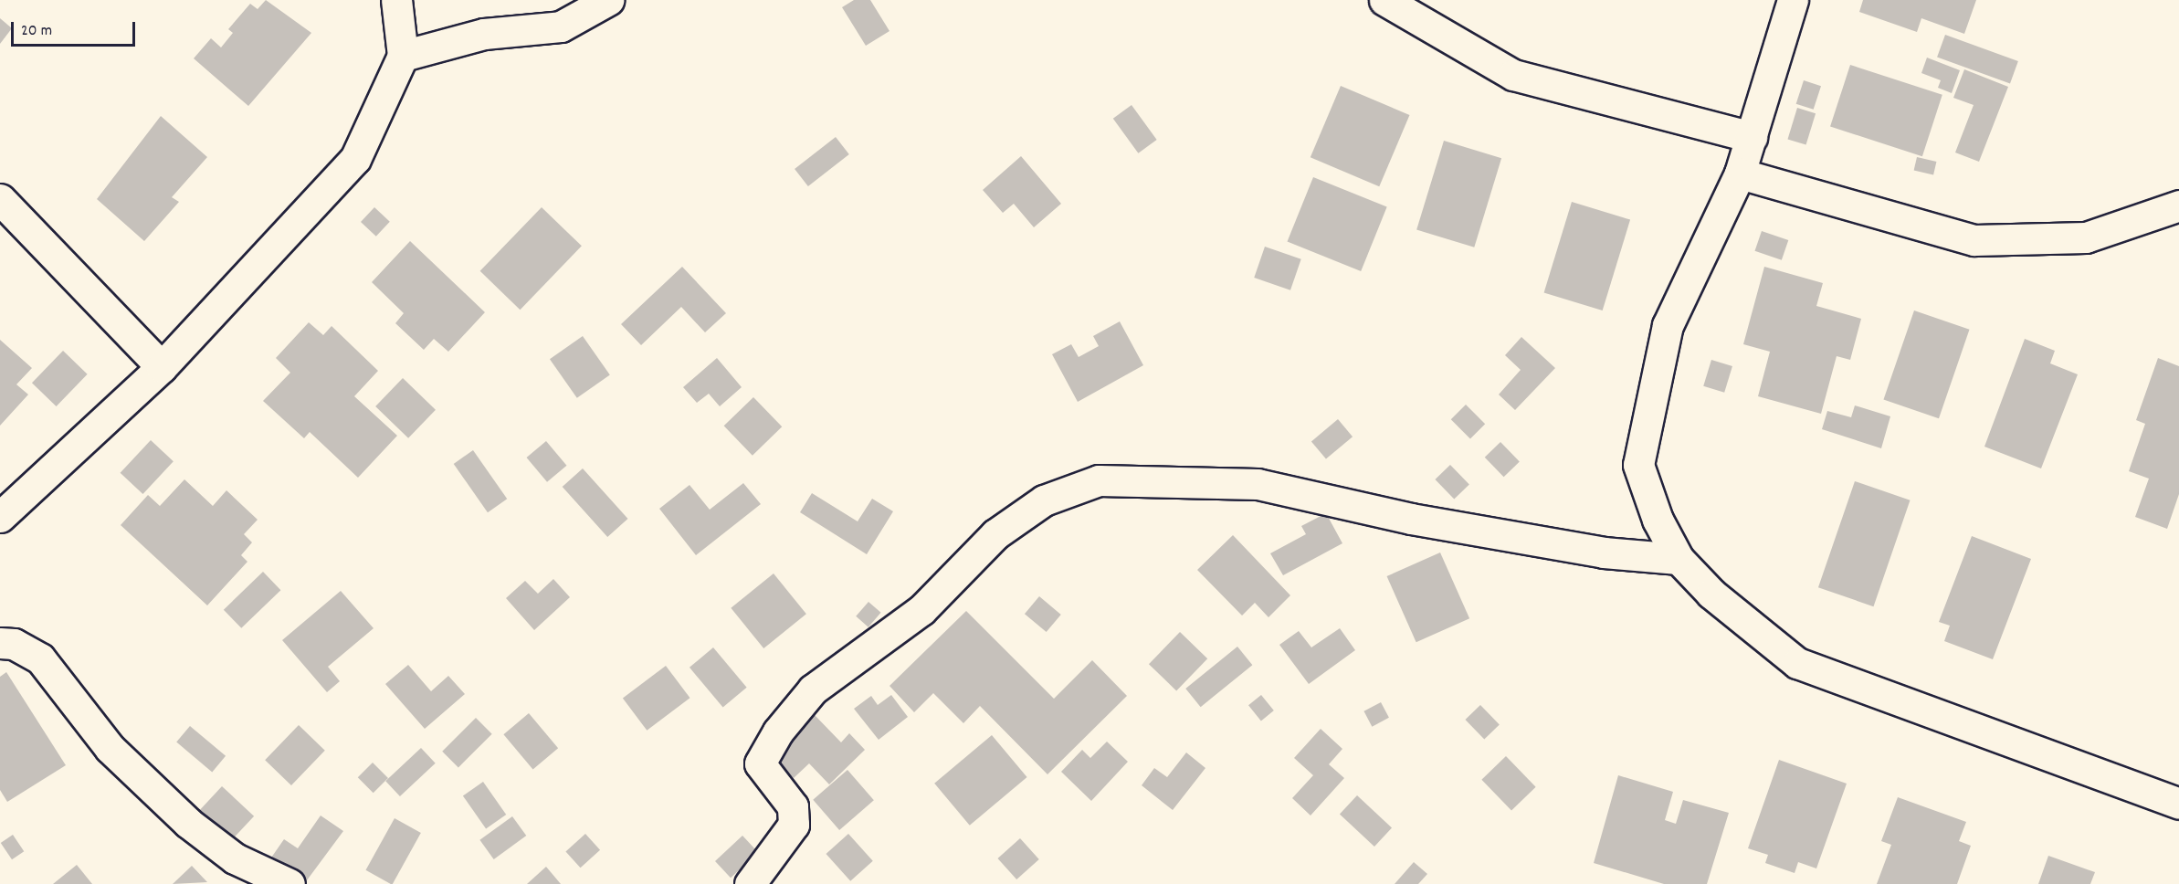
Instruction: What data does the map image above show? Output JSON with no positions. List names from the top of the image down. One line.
{"scale_bar":"20 m"}
